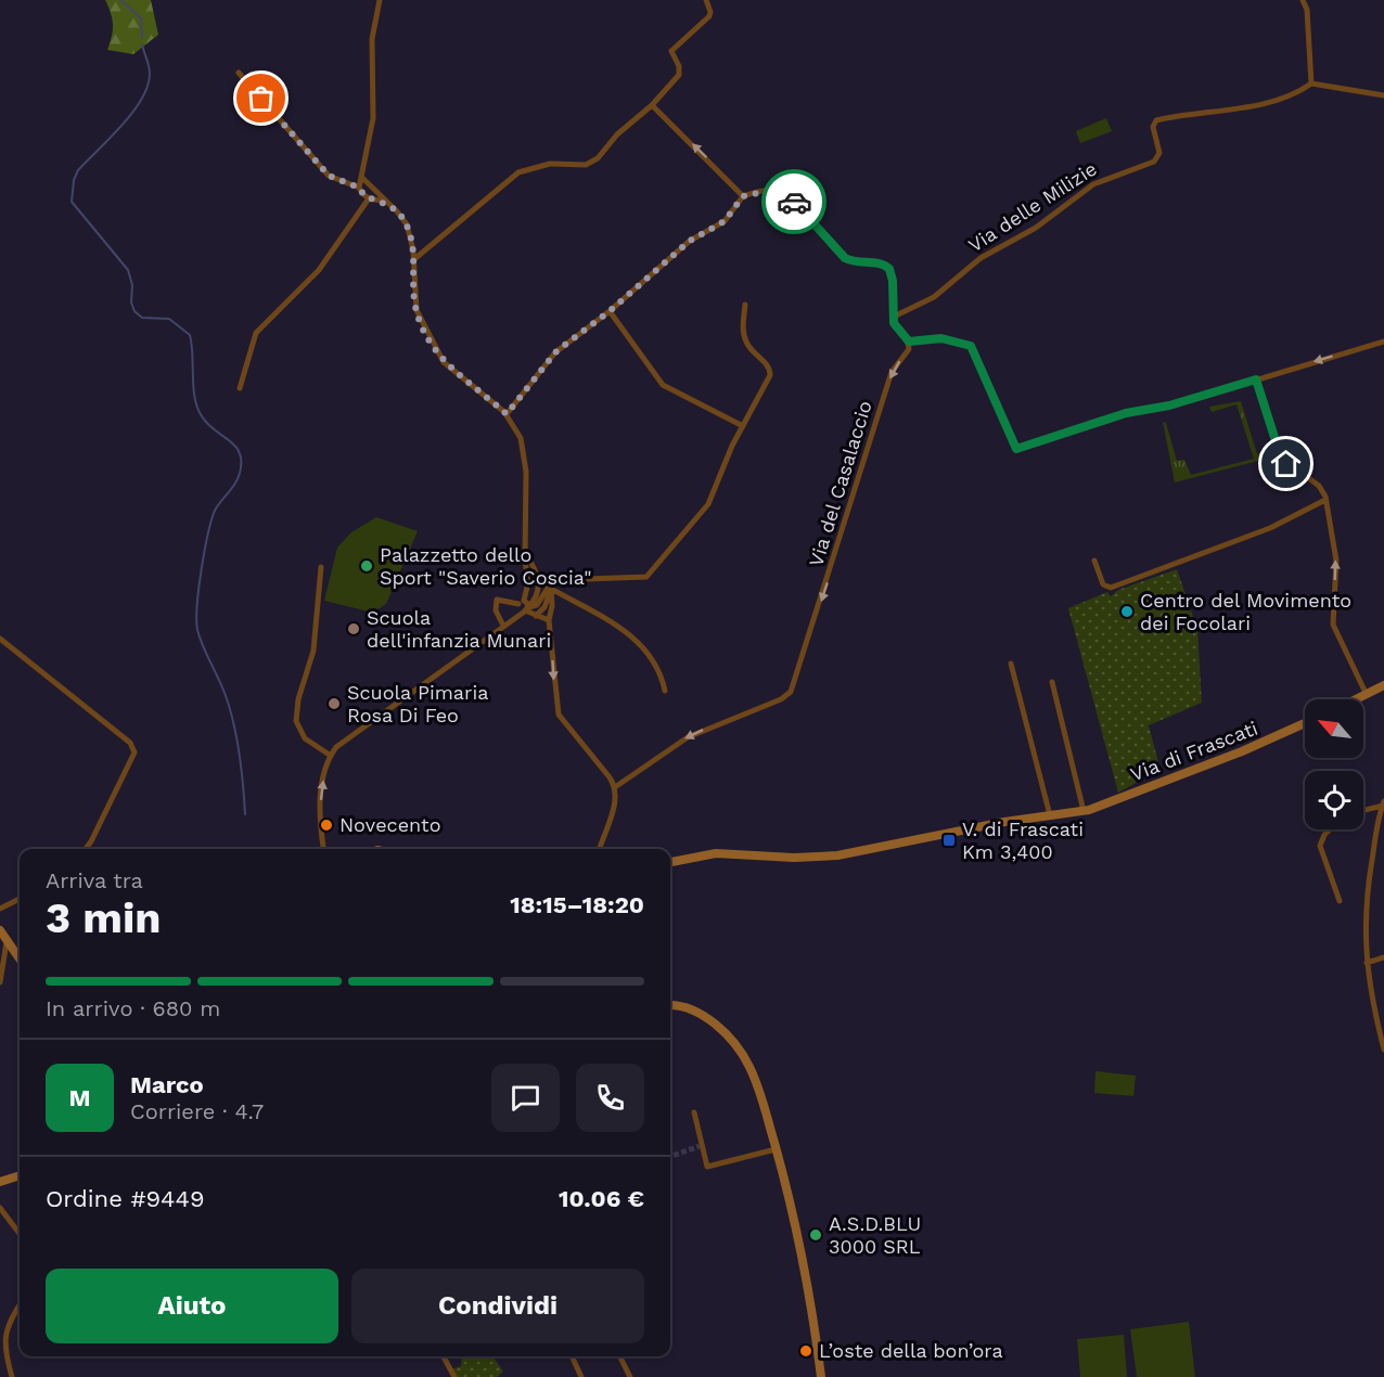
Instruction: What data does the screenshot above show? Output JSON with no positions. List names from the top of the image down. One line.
{"streets":{"main road":["Via di Frascati"],"street":["Via delle Milizie","Via del Casalaccio"]},"one_way":["Via del Casalaccio"],"places":{"other":["Palazzetto dello Sport \"Saverio Coscia\"","Centro del Movimento dei Focolari","Scuola dell'infanzia Munari","Scuola Pimaria Rosa Di Feo","Novecento","A.S.D.BLU 3000 SRL","L’oste della bon’ora"],"transit":["V. di Frascati Km 3,400"]},"north":"top left","page":{"heading":["3 min","Arriva tra","18:15–18:20"],"panel":["Marco","Corriere · 4.7","Ordine #9449","10.06 €"],"bar":"In arrivo · 680 m","round":"M","buttons":["Aiuto","Condividi"]}}
